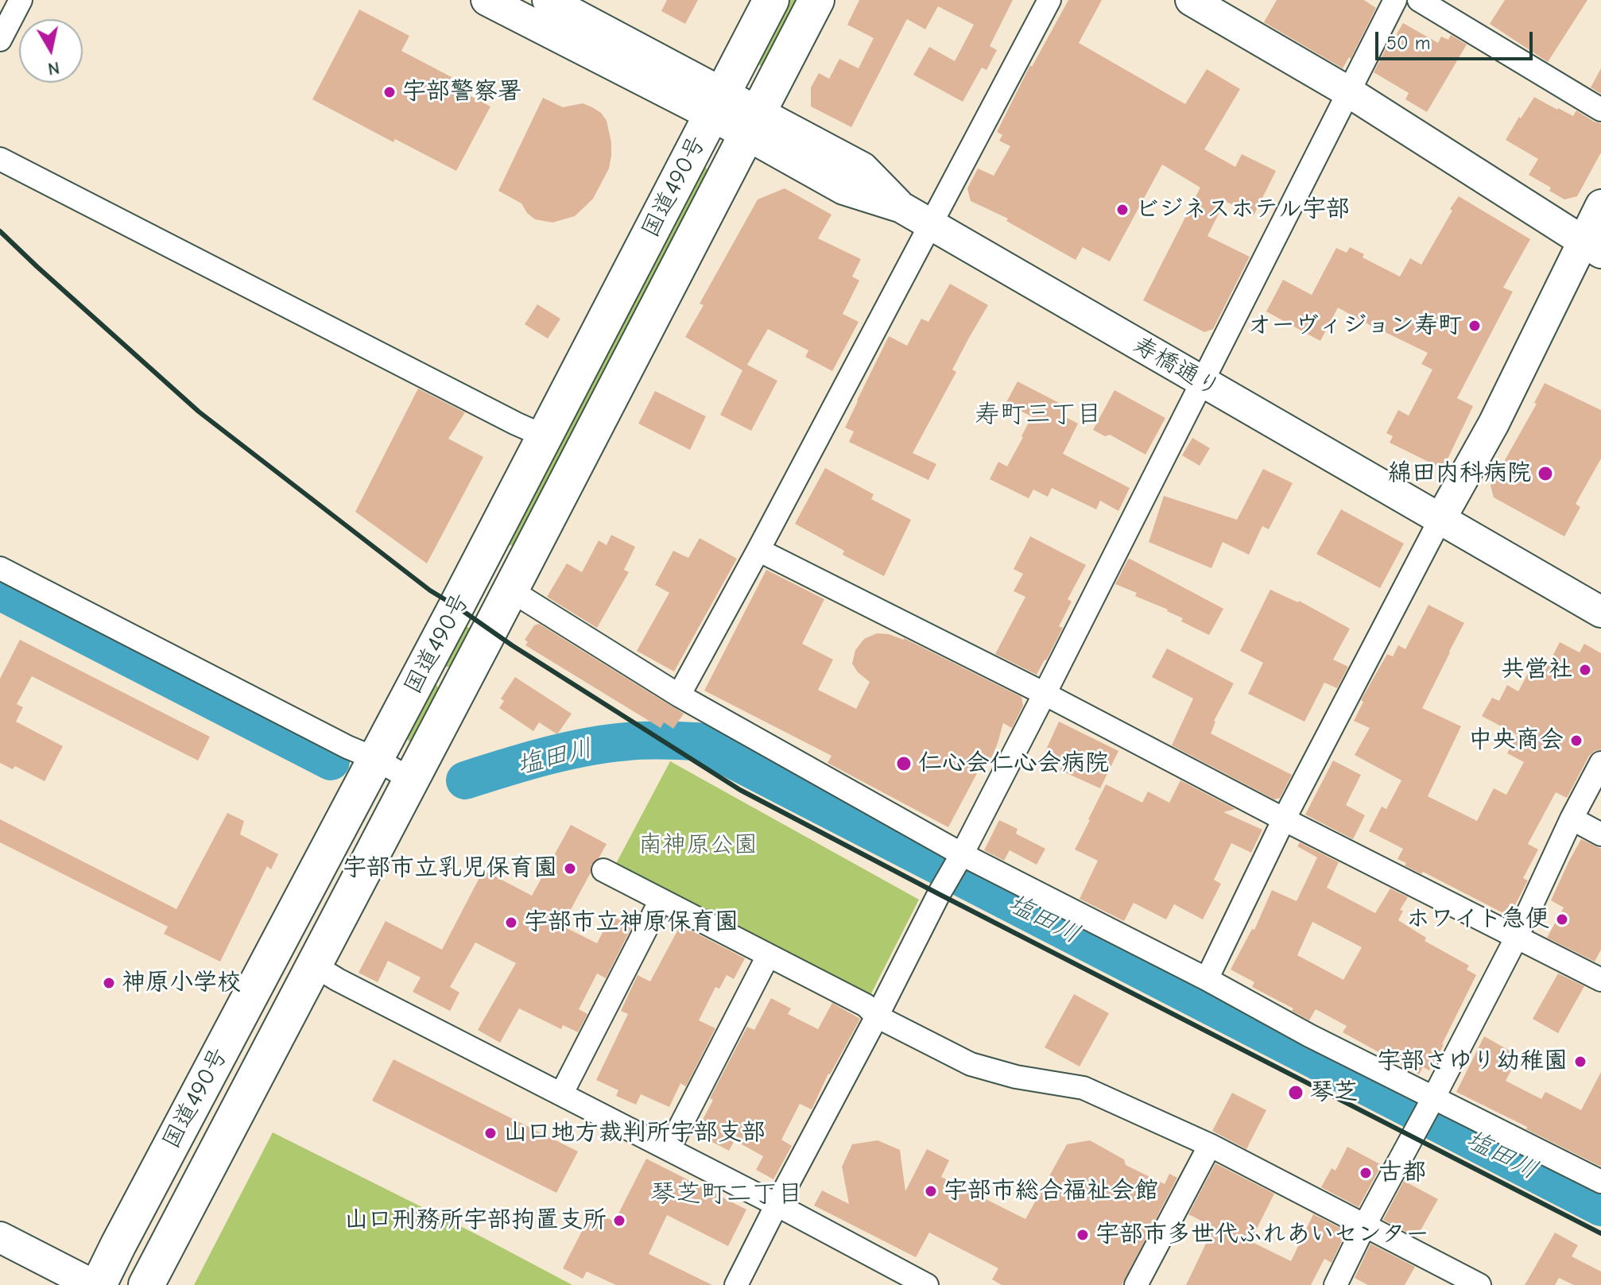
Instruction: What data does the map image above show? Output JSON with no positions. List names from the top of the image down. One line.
{"streets":{"highway":["国道490号"],"street":["寿橋通り"]},"crossings":[["国道490号","寿橋通り"]],"districts":["寿町三丁目","琴芝町二丁目"],"water":["塩田川"],"parks":["南神原公園"],"places":["宇部警察署","ビジネスホテル宇部","オーヴィジョン寿町","綿田内科病院","共営社","中央商会","仁心会仁心会病院","宇部市立乳児保育園","ホワイト急便","宇部市立神原保育園","神原小学校","宇部さゆり幼稚園","琴芝","山口地方裁判所宇部支部","古都","宇部市総合福祉会館","山口刑務所宇部拘置支所","宇部市多世代ふれあいセンター"],"scale_bar":"50 m","north":"bottom"}
